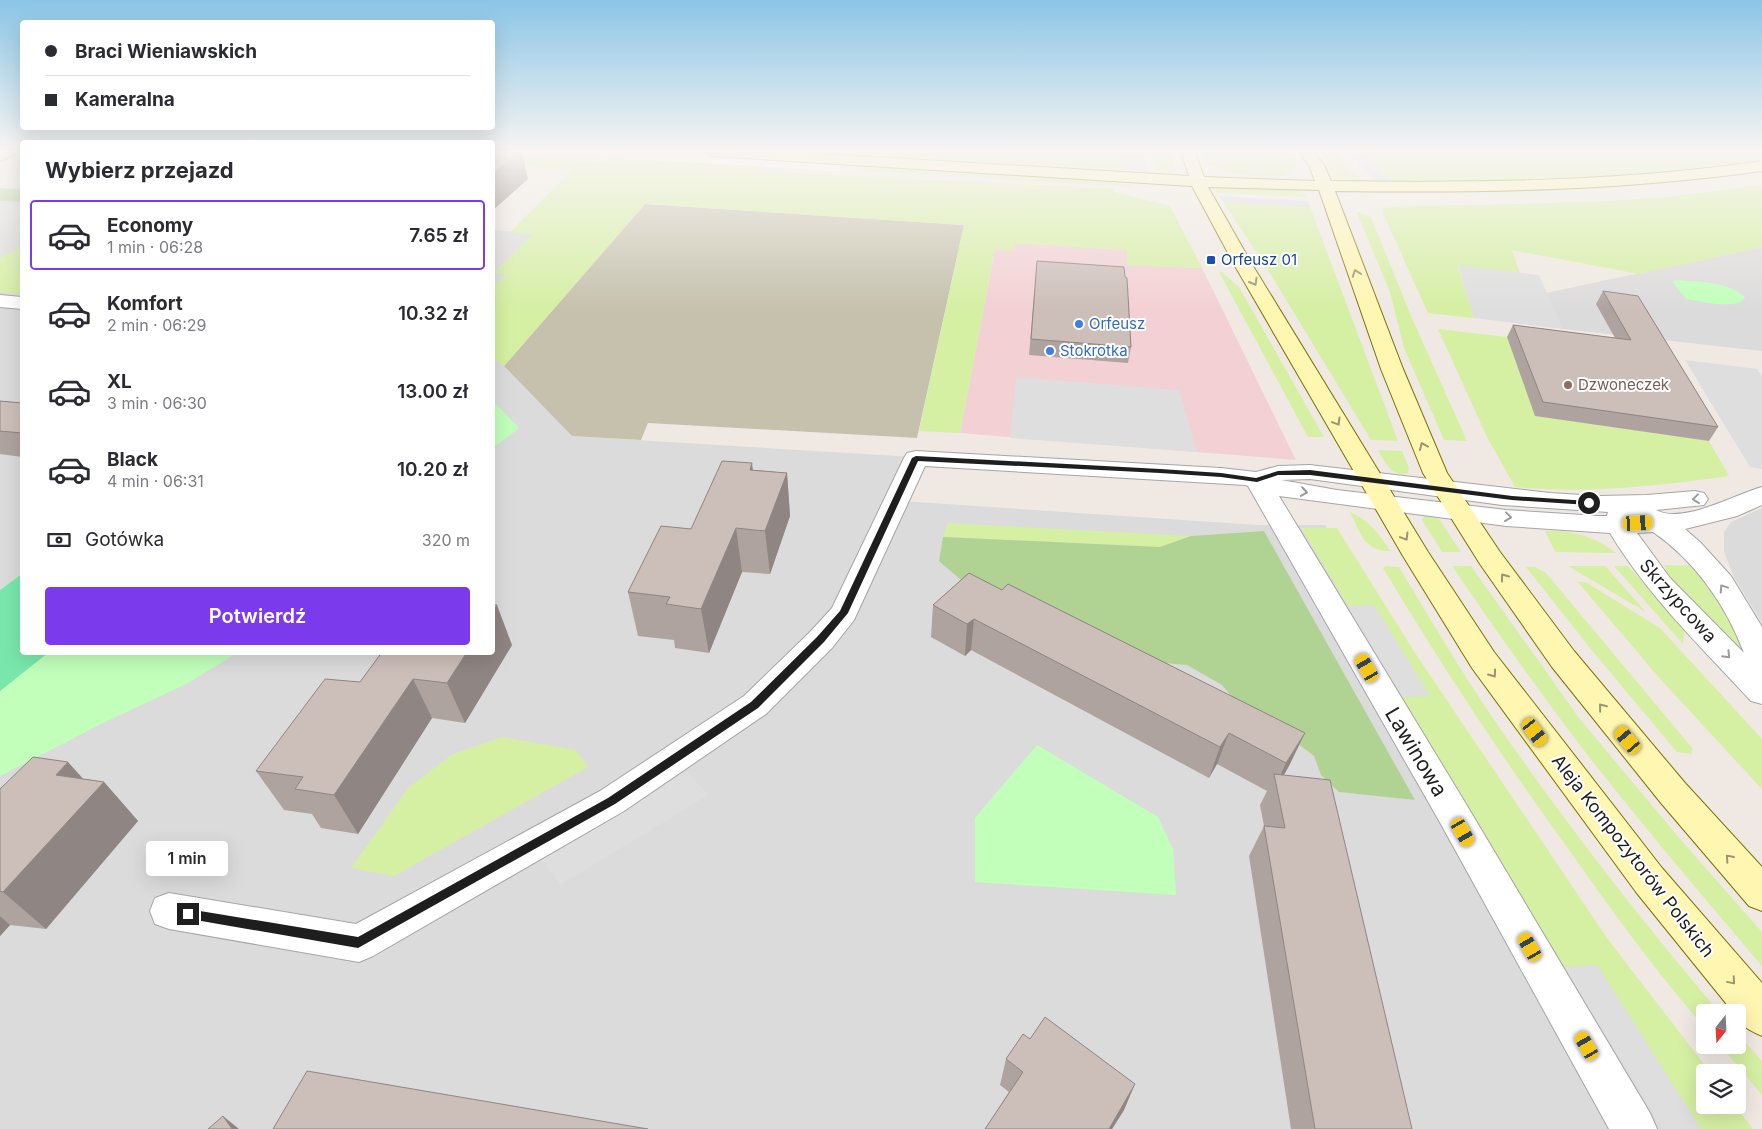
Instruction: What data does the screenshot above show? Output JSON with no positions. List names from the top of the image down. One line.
{"streets":{"street":["Skrzypcowa","Lawinowa","Aleja Kompozytorów Polskich"]},"places":{"transit":["Orfeusz 01"],"other":["Orfeusz","Stokrotka","Dzwoneczek"]},"north":"bottom","page":{"banner":["Braci Wieniawskich","Kameralna"],"heading":"Wybierz przejazd","list":[{"name":"Economy","note":"1 min · 06:28","value":"7.65 zł"},{"name":"Komfort","note":"2 min · 06:29","value":"10.32 zł"},{"name":"XL","note":"3 min · 06:30","value":"13.00 zł"},{"name":"Black","note":"4 min · 06:31","value":"10.20 zł"}],"pay":["Gotówka","320 m"],"buttons":"Potwierdź","bubble":"1 min"}}
